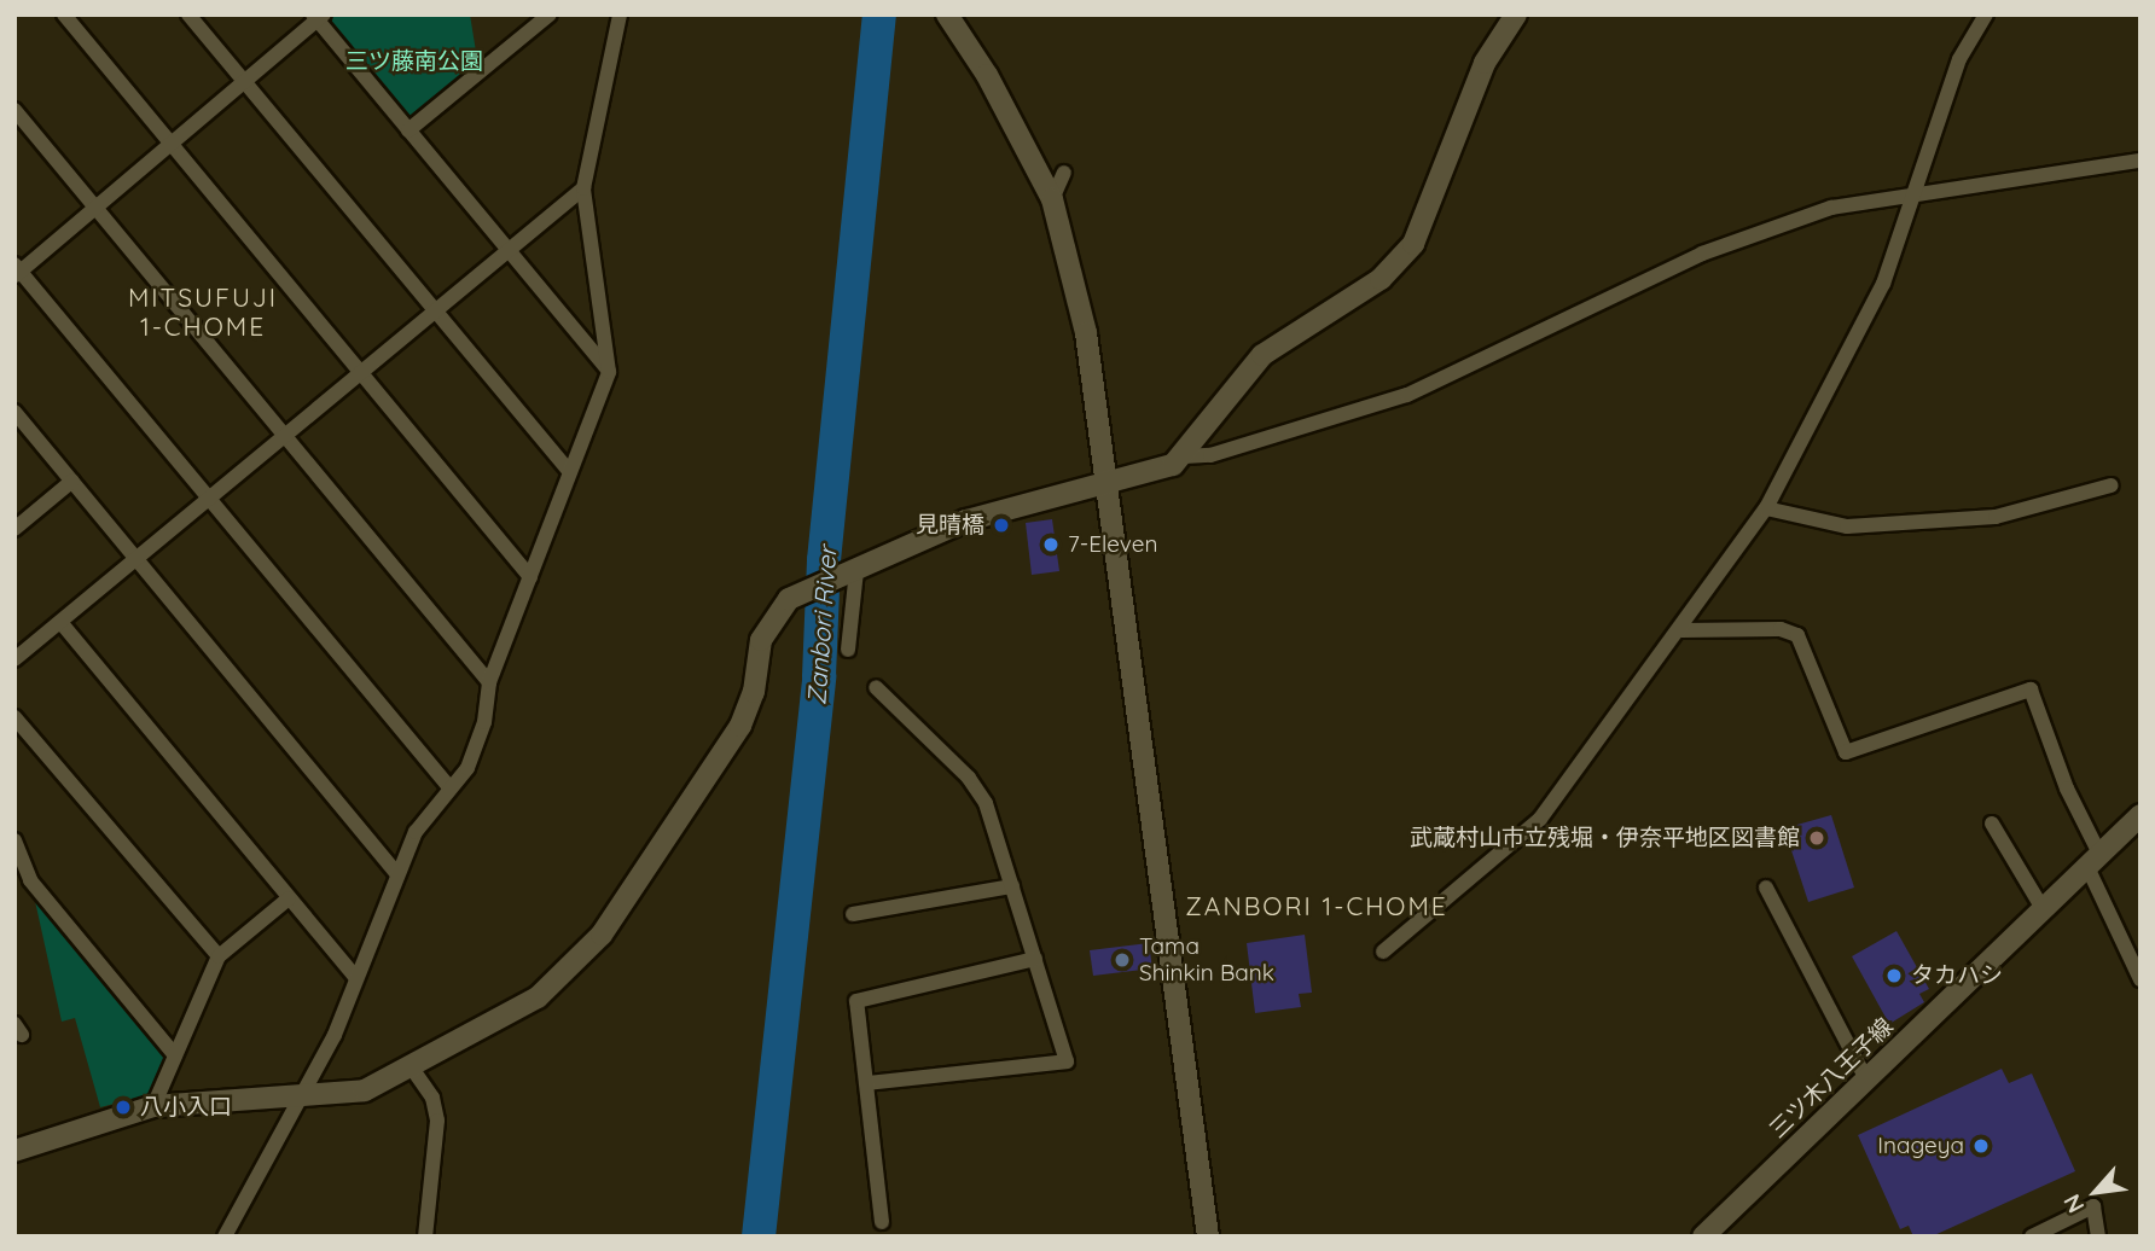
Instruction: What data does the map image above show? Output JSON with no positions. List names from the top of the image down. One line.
{"streets":{"street":["三ツ木八王子線"]},"districts":["MITSUFUJI 1-CHOME","ZANBORI 1-CHOME"],"water":["Zanbori River"],"parks":["三ツ藤南公園"],"places":["見晴橋","7-Eleven","武蔵村山市立残堀・伊奈平地区図書館","Tama Shinkin Bank","タカハシ","八小入口","Inageya"],"north":"bottom left"}
